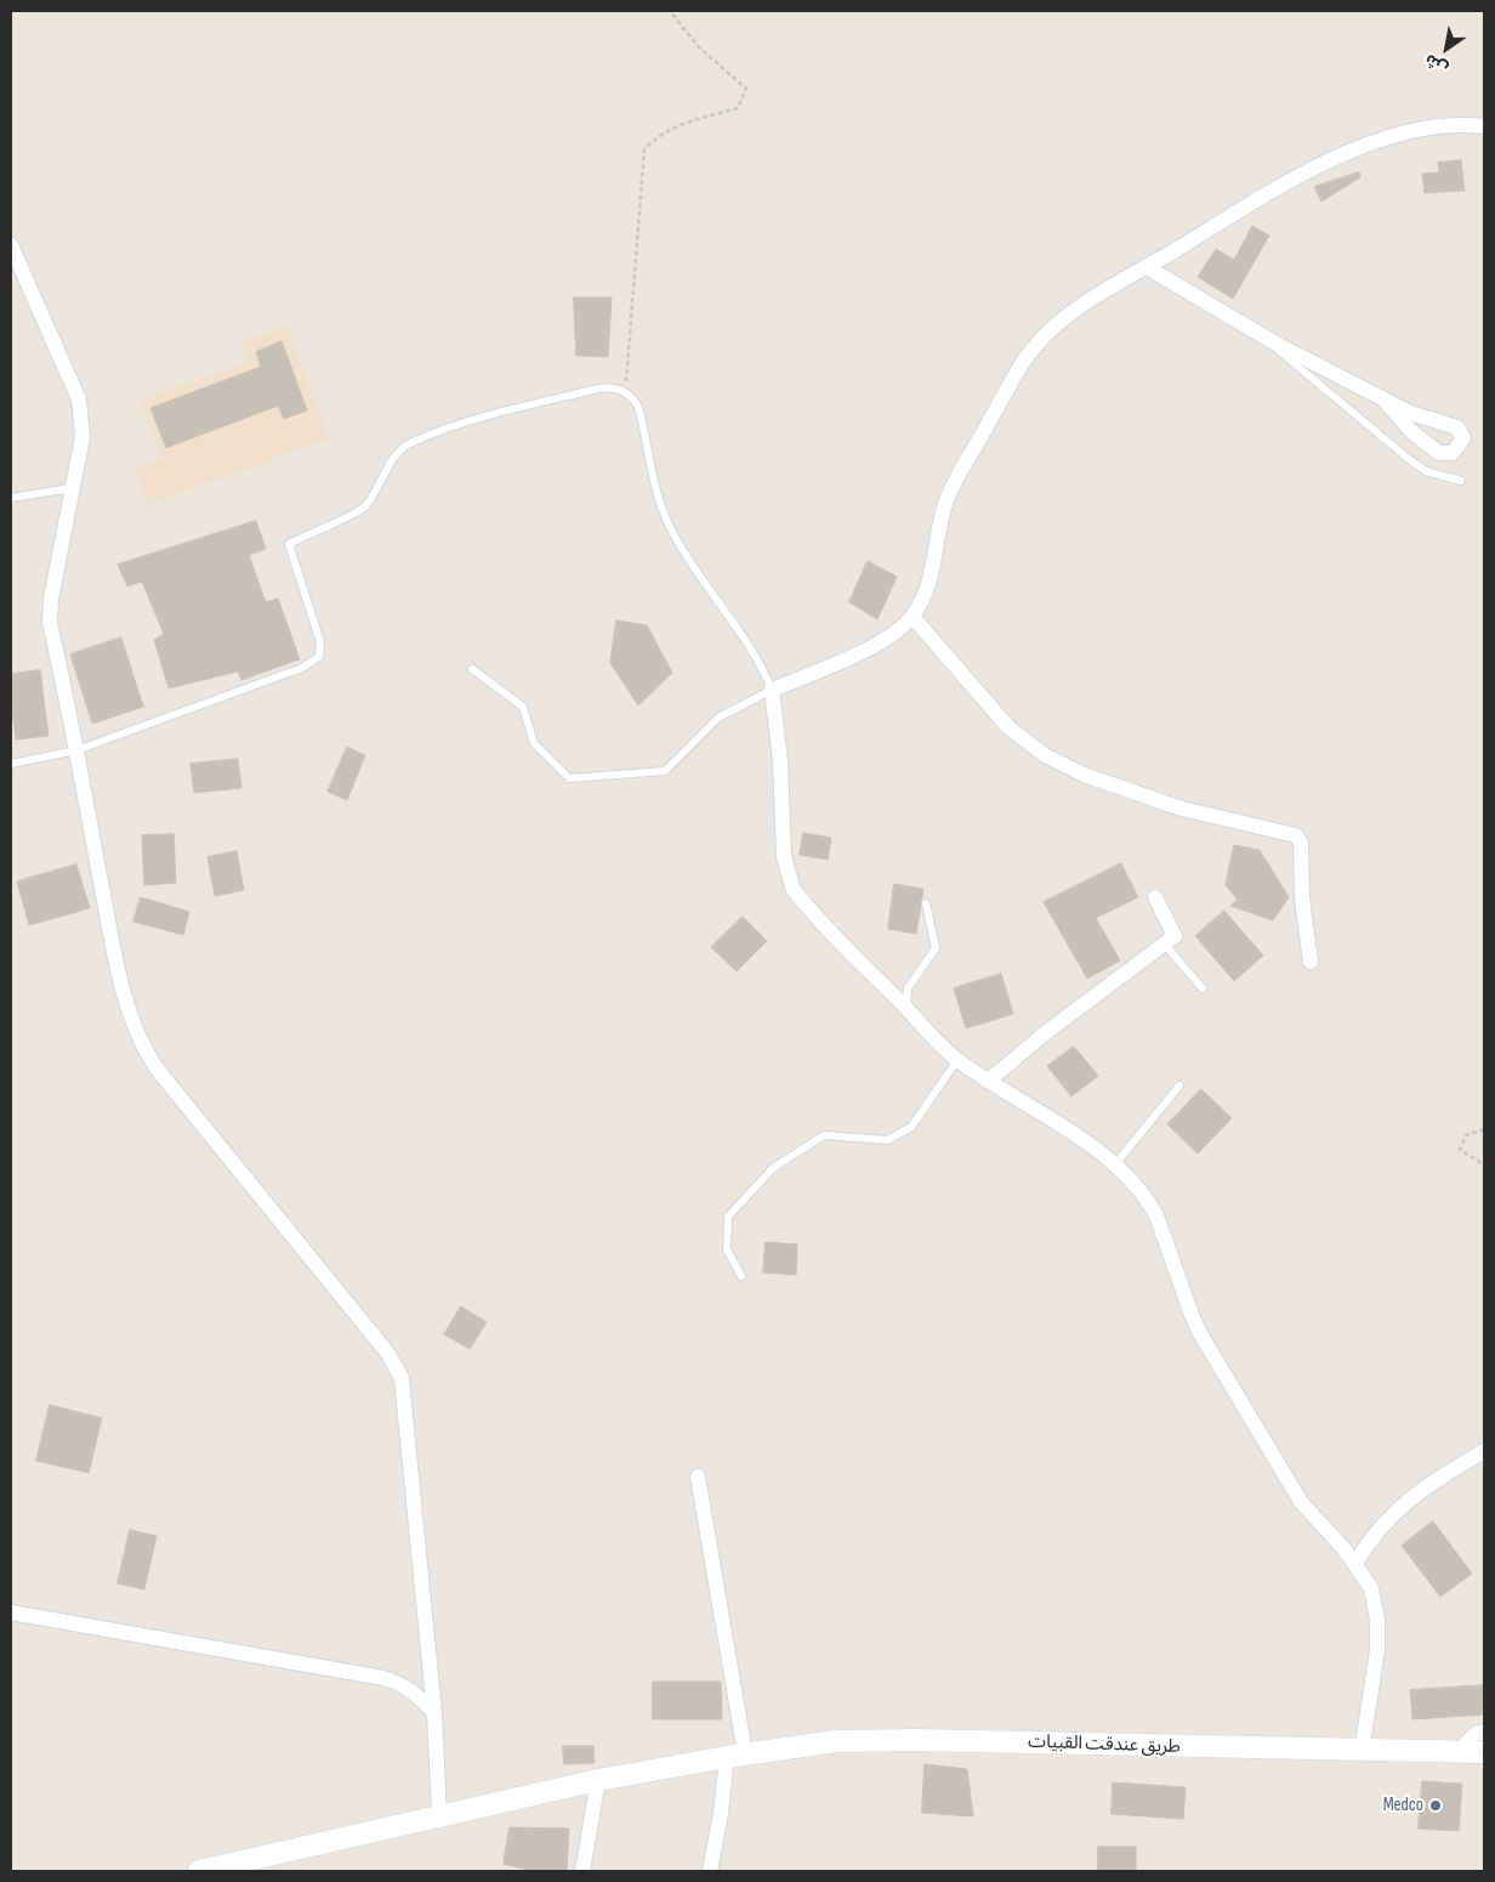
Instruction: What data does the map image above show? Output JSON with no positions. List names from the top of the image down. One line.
{"streets":{"main road":["طريق عندقت القبيات"]},"places":["Medco"],"north":"bottom left"}
